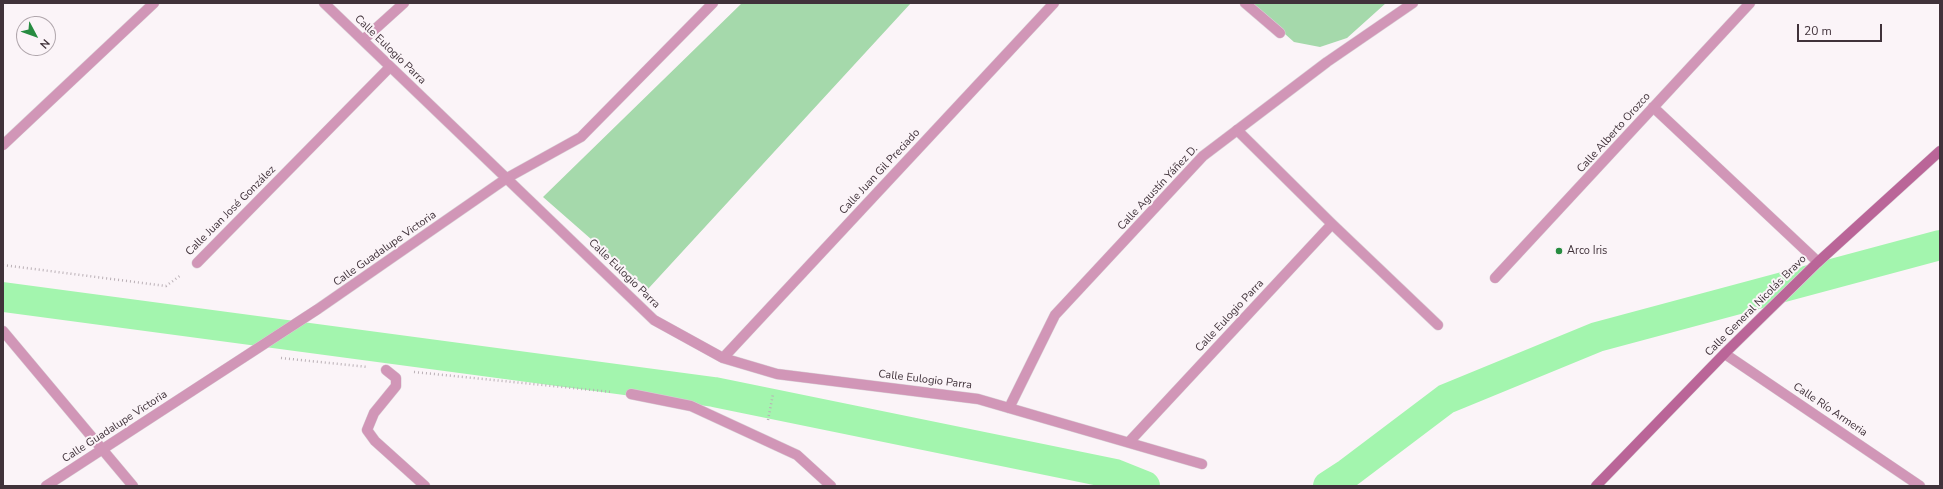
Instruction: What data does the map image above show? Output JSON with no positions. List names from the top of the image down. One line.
{"streets":{"street":["Calle Eulogio Parra","Calle Alberto Orozco","Calle Juan Gil Preciado","Calle Agustín Yáñez D.","Calle Juan José González","Calle Guadalupe Victoria","Calle General Nicolás Bravo","Calle Río Armeria"]},"crossings":[["Calle Eulogio Parra","Calle Juan Gil Preciado"],["Calle Eulogio Parra","Calle Agustín Yáñez D."],["Calle Eulogio Parra","Calle Juan José González"],["Calle Eulogio Parra","Calle Guadalupe Victoria"],["Calle General Nicolás Bravo","Calle Río Armeria"]],"places":["Arco Iris"],"scale_bar":"20 m","north":"bottom right"}
